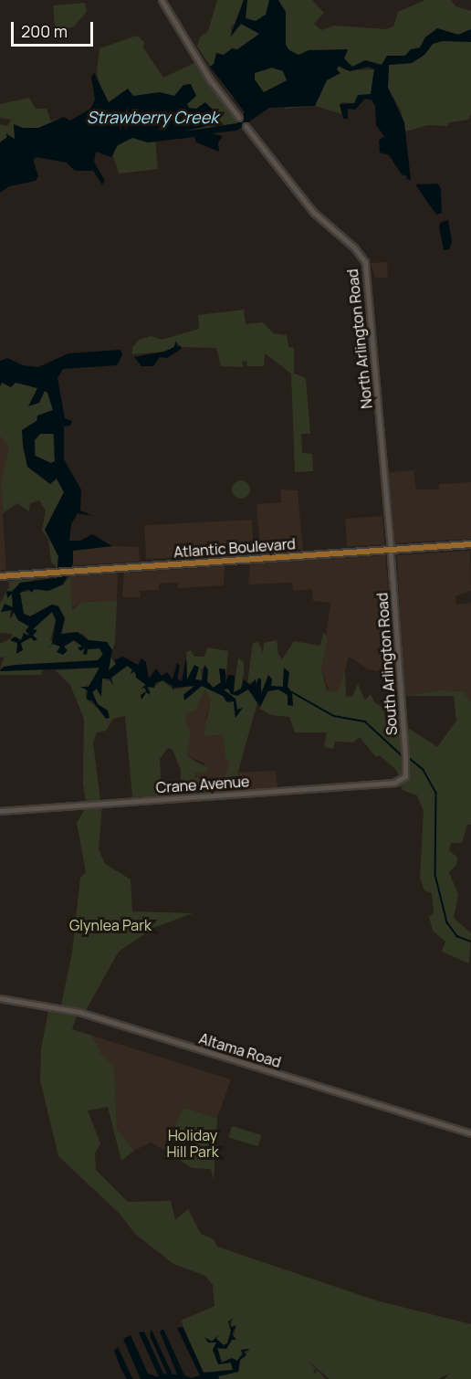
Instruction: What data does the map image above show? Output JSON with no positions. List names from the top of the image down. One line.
{"streets":{"main road":["North Arlington Road","Atlantic Boulevard","South Arlington Road"],"street":["Crane Avenue","Altama Road"]},"crossings":[["North Arlington Road","Atlantic Boulevard"],["North Arlington Road","South Arlington Road"],["Atlantic Boulevard","South Arlington Road"],["South Arlington Road","Crane Avenue"]],"water":["Strawberry Creek"],"parks":["Glynlea Park","Holiday Hill Park"],"scale_bar":"200 m"}
